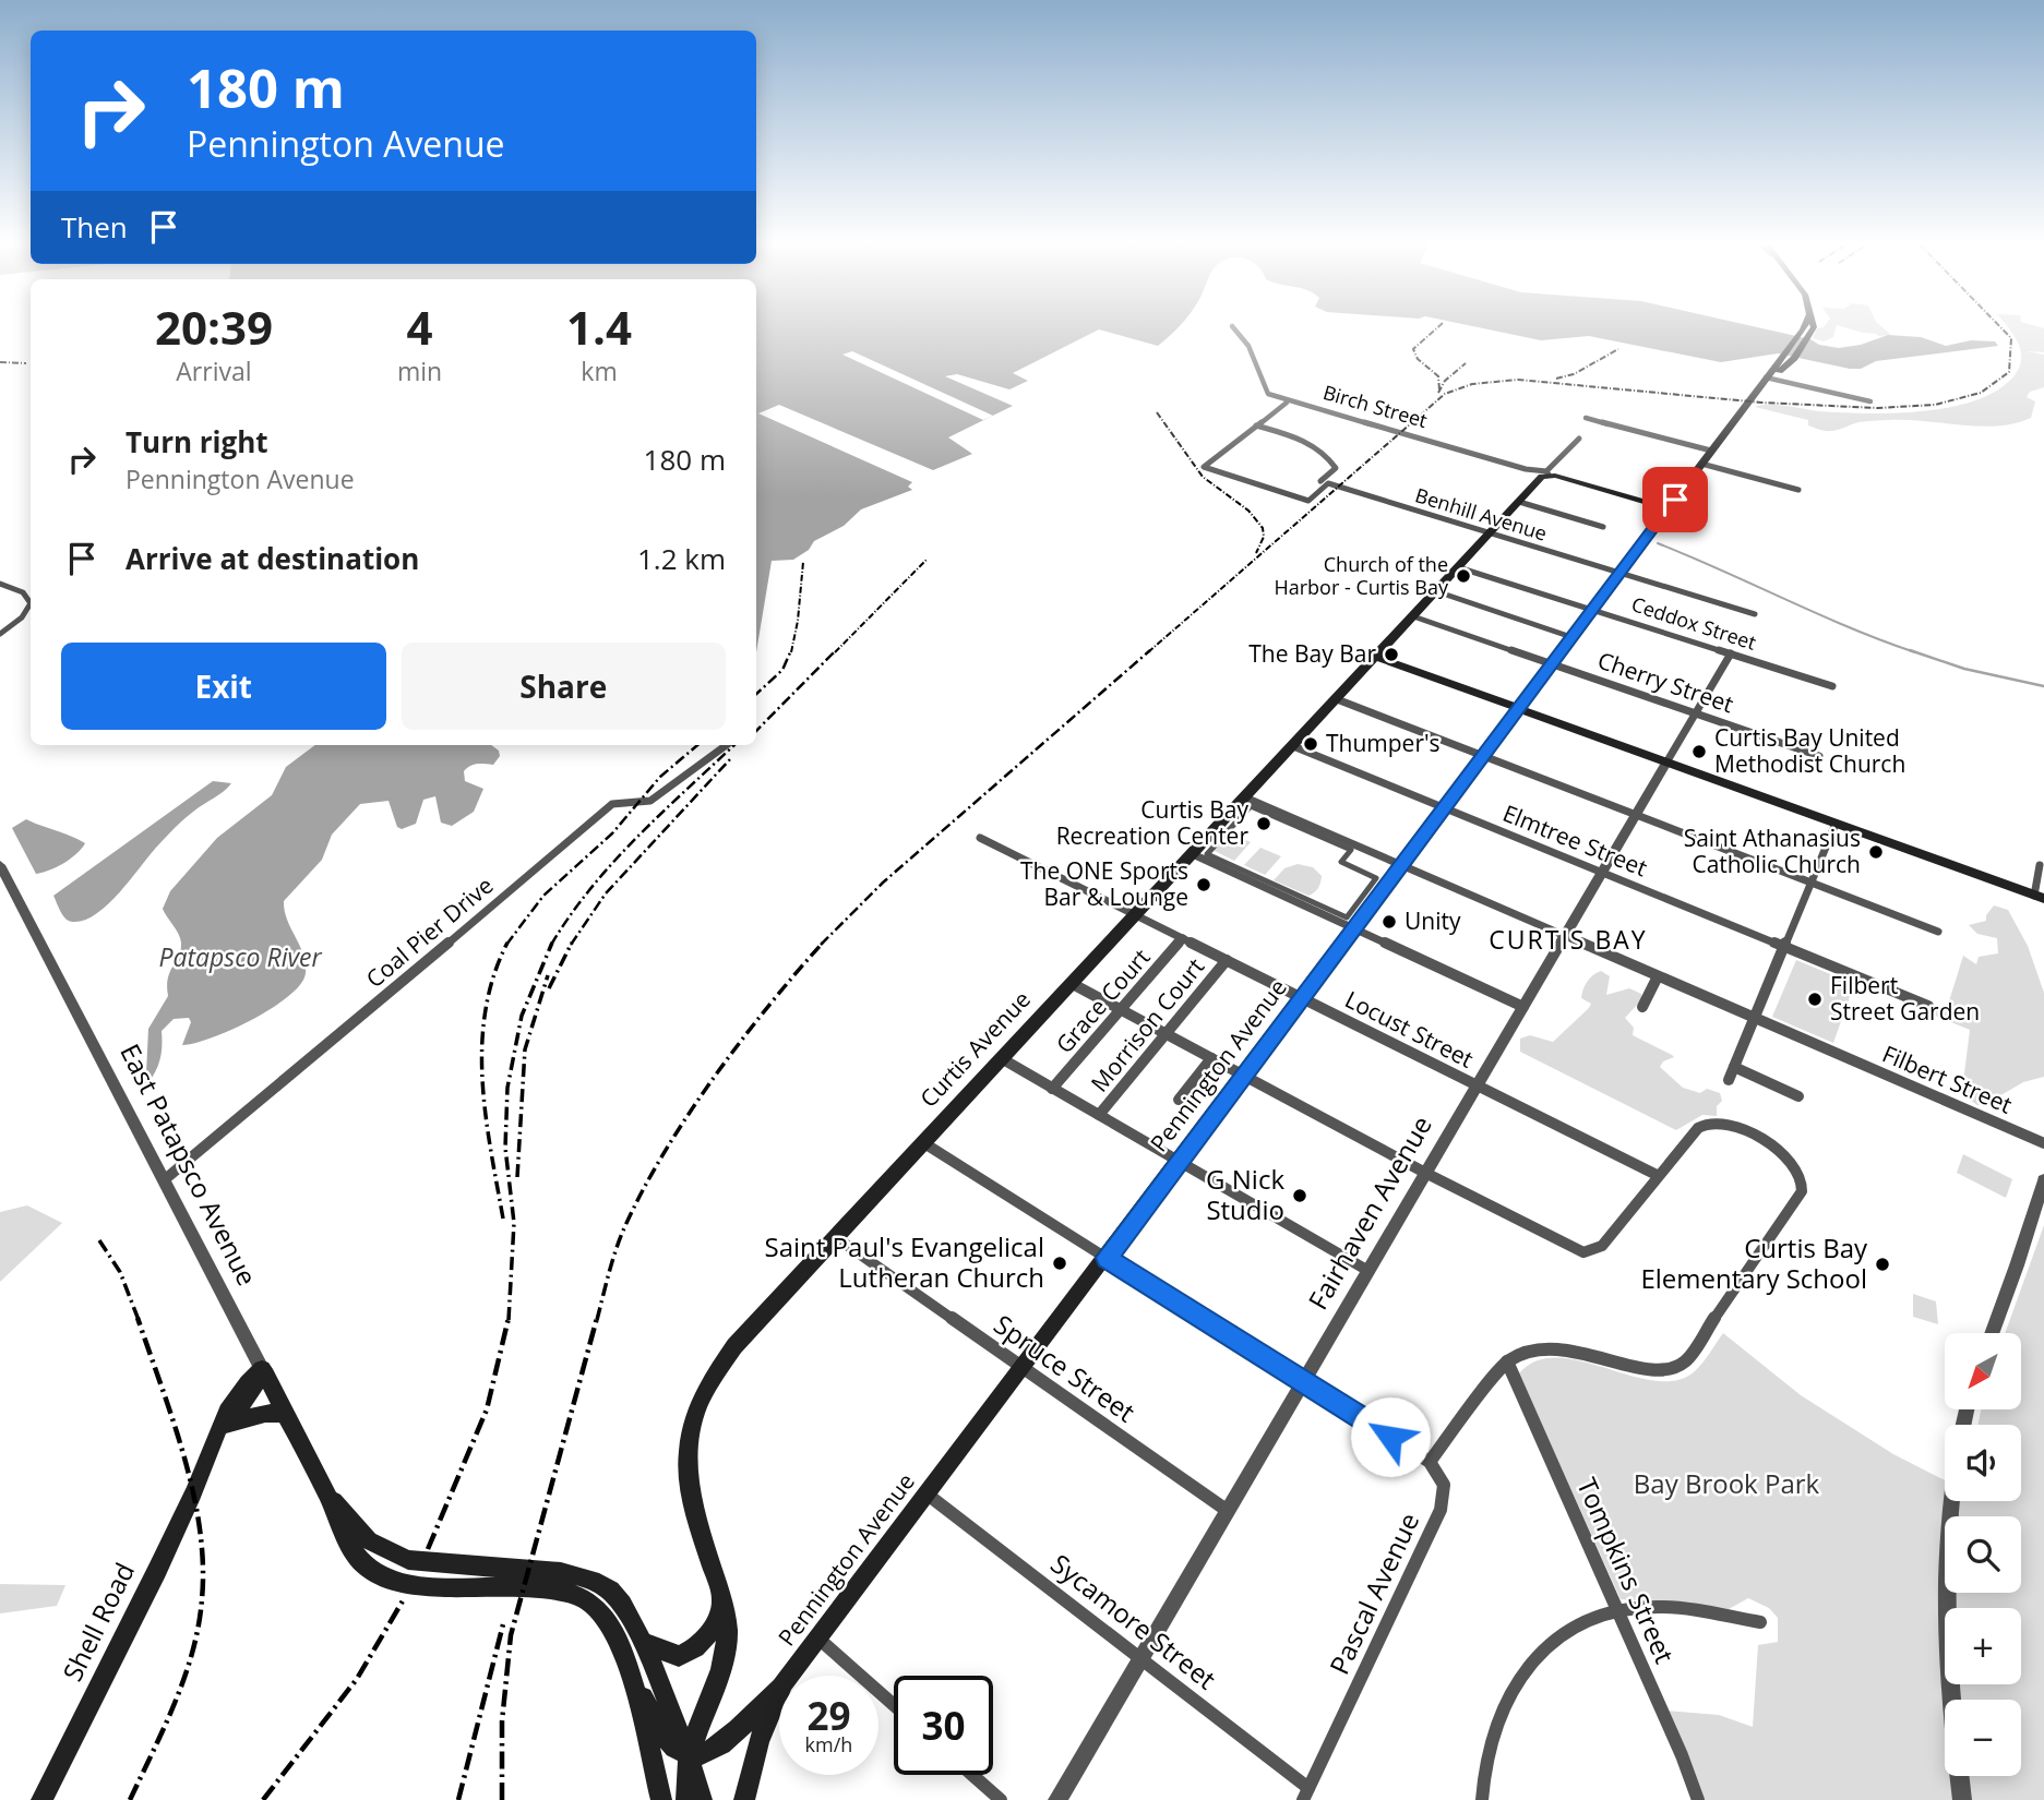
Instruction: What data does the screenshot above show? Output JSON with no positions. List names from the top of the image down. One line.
{"streets":{"main road":["Birch Street","Curtis Avenue","Pennington Avenue","East Patapsco Avenue","Shell Road"],"street":["Benhill Avenue","Ceddox Street","Cherry Street","Elmtree Street","Coal Pier Drive","Grace Court","Morrison Court","Locust Street","Filbert Street","Fairhaven Avenue","Spruce Street","Tompkins Street","Pascal Avenue","Sycamore Street"]},"crossings":[["Birch Street","Curtis Avenue"],["Birch Street","Pennington Avenue"],["Benhill Avenue","Curtis Avenue"],["Benhill Avenue","Pennington Avenue"],["Ceddox Street","Curtis Avenue"],["Ceddox Street","Pennington Avenue"],["Ceddox Street","Fairhaven Avenue"],["Cherry Street","Curtis Avenue"],["Cherry Street","Pennington Avenue"],["Cherry Street","Fairhaven Avenue"],["Elmtree Street","Curtis Avenue"],["Elmtree Street","Pennington Avenue"],["Elmtree Street","Fairhaven Avenue"],["Coal Pier Drive","East Patapsco Avenue"],["Grace Court","Locust Street"],["Morrison Court","Locust Street"],["Locust Street","Curtis Avenue"],["Locust Street","Pennington Avenue"],["Locust Street","Fairhaven Avenue"],["Curtis Avenue","Filbert Street"],["Curtis Avenue","Spruce Street"],["Pennington Avenue","Filbert Street"],["Pennington Avenue","Spruce Street"],["Pennington Avenue","Sycamore Street"],["Filbert Street","Fairhaven Avenue"],["East Patapsco Avenue","Shell Road"],["Fairhaven Avenue","Spruce Street"],["Fairhaven Avenue","Sycamore Street"],["Pascal Avenue","Sycamore Street"]],"districts":["CURTIS BAY"],"water":["Patapsco River"],"parks":["Bay Brook Park"],"places":["Church of the Harbor - Curtis Bay","The Bay Bar","Thumper's","Curtis Bay United Methodist Church","Curtis Bay Recreation Center","Saint Athanasius Catholic Church","The ONE Sports Bar & Lounge","Unity","Filbert Street Garden","G Nick Studio","Saint Paul's Evangelical Lutheran Church","Curtis Bay Elementary School"],"north":"bottom left","page":{"turn":["180 m","Pennington Avenue"],"then":"Then","eta":["20:39","Arrival","4","min","1.4","km"],"list":[{"name":"Turn right","note":"Pennington Avenue","value":"180 m"},{"name":"Arrive at destination","value":"1.2 km"}],"buttons":["Exit","Share"],"map_buttons":["+","−"],"speed":"29 km/h","limit":"30"}}
